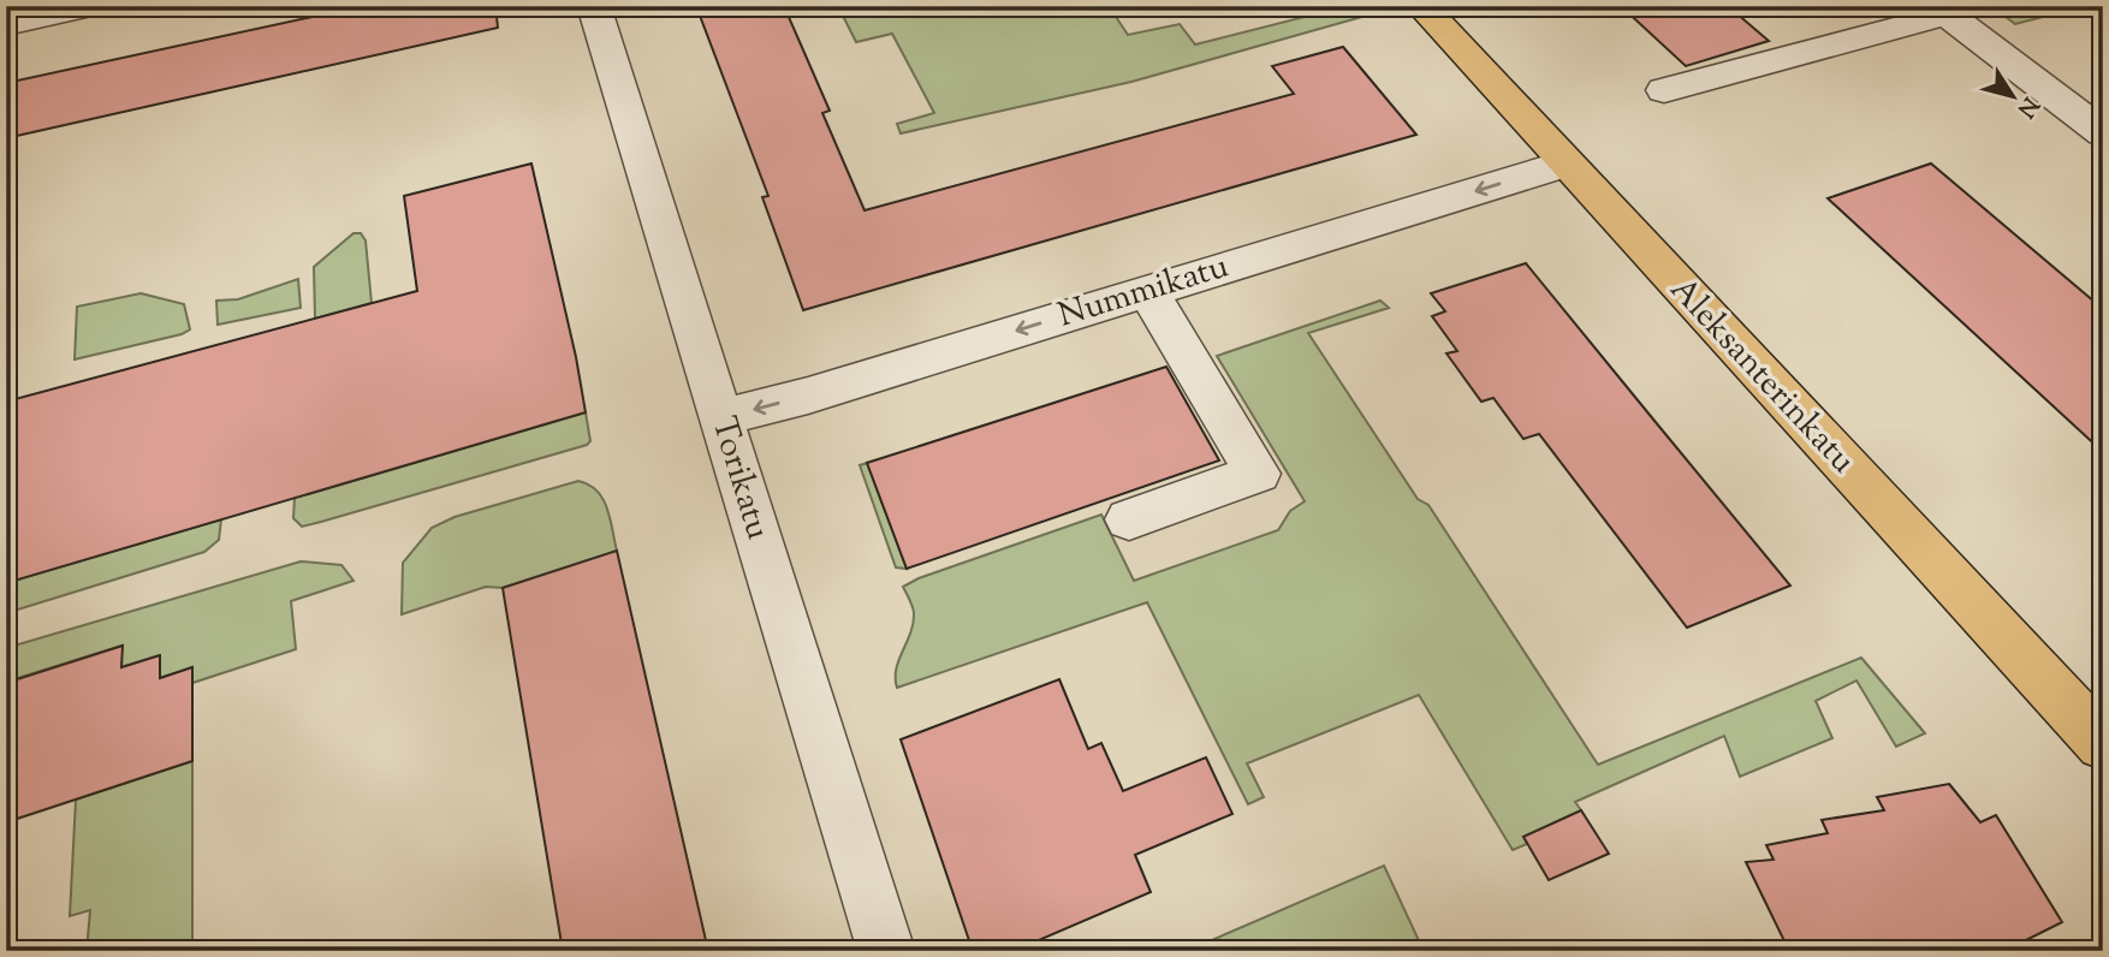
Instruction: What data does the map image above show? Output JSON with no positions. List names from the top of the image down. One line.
{"streets":{"main road":["Aleksanterinkatu"],"street":["Nummikatu","Torikatu"]},"crossings":[["Nummikatu","Aleksanterinkatu"],["Nummikatu","Torikatu"]],"one_way":["Nummikatu"],"north":"bottom right"}
